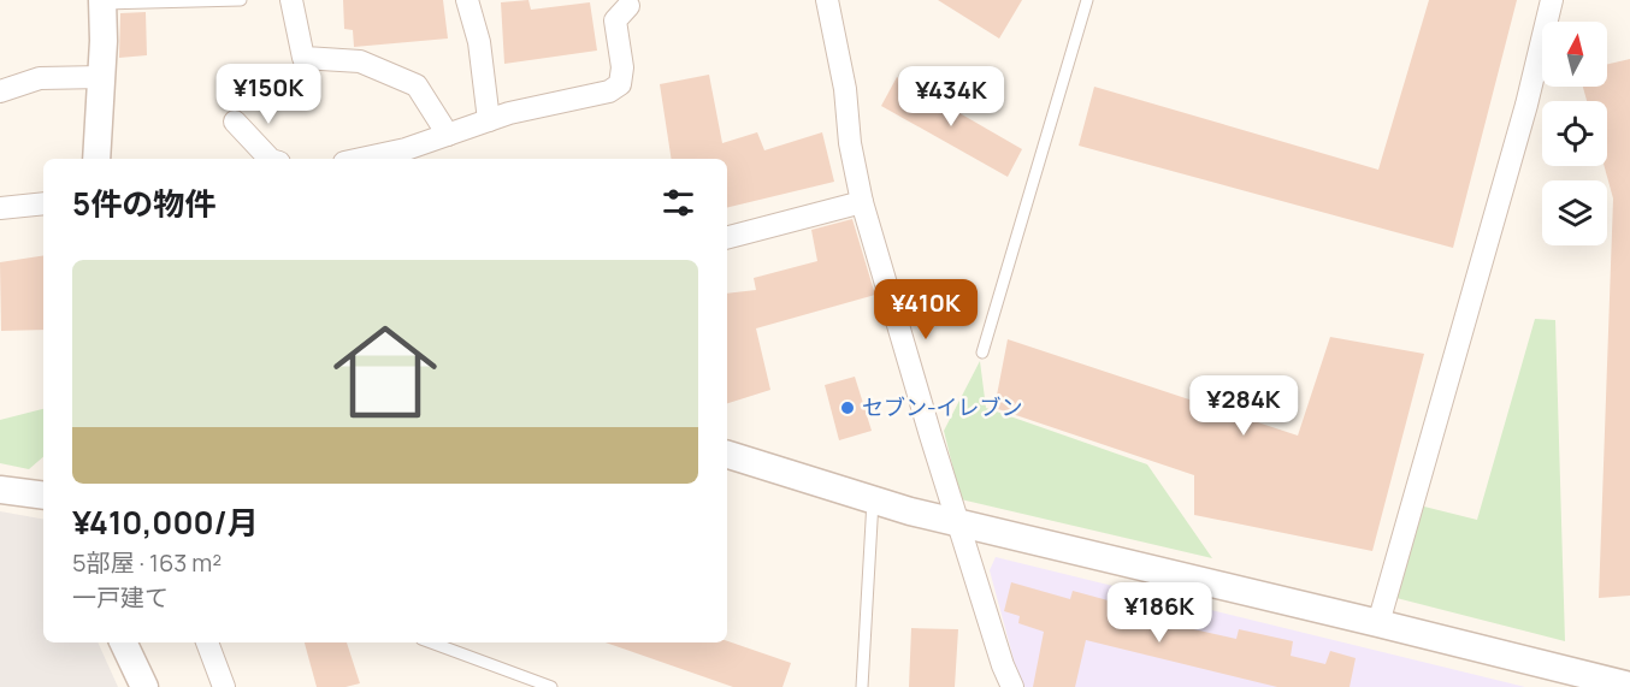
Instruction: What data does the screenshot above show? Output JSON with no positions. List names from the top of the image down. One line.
{"places":["セブン-イレブン"],"north":"top","page":{"price":["¥150K","¥434K","¥410K","¥284K","¥186K"],"heading":"5件の物件","list":[{"name":"¥410,000/月","note":"5部屋 · 163 m² · 一戸建て"}]}}
